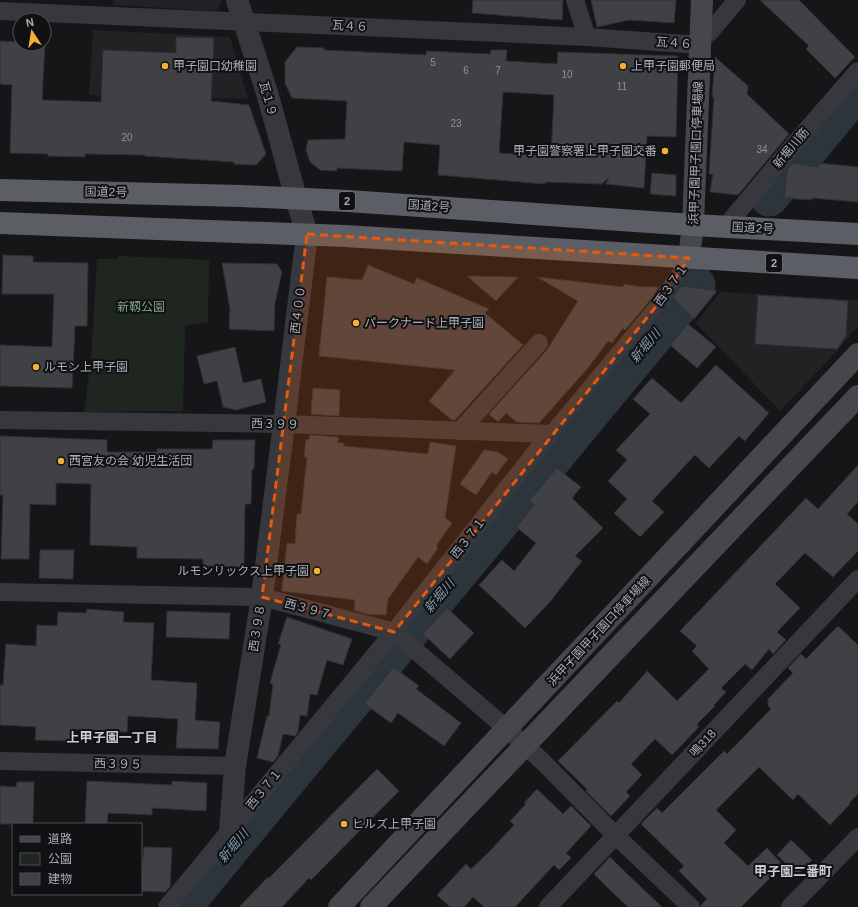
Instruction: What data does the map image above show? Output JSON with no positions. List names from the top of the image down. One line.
{"streets":{"highway":["国道2号","2"],"main road":["浜甲子園甲子園口停車場線"],"street":["瓦４６","瓦１９","新堀川筋","西３７１","西４００","西３９９","西３９７","西３９８","鳴318","西３９５"]},"crossings":[["瓦４６","瓦１９"],["瓦４６","浜甲子園甲子園口停車場線"],["瓦１９","国道2号"],["瓦１９","西４００"],["新堀川筋","国道2号"],["浜甲子園甲子園口停車場線","国道2号"],["浜甲子園甲子園口停車場線","2"],["浜甲子園甲子園口停車場線","西３７１"],["浜甲子園甲子園口停車場線","西３９７"],["国道2号","西４００"],["2","西３７１"],["2","西４００"],["西３７１","西３９９"],["西３７１","西３９７"],["西３７１","西３９８"],["西４００","西３９９"],["西４００","西３９８"],["西３９９","西３９８"],["西３９７","西３９８"],["西３９７","鳴318"],["西３９８","西３９５"]],"districts":["上甲子園一丁目","甲子園二番町"],"water":["新堀川"],"parks":["新靱公園"],"places":["甲子園口幼稚園","上甲子園郵便局","甲子園警察署上甲子園交番","パークナード上甲子園","ルモン上甲子園","西宮友の会 幼児生活団","ルモンリックス上甲子園","ヒルズ上甲子園"],"house_numbers":["5","6","7","10","11","23","20","34"],"legend":["道路","公園","建物"],"north":"top"}
